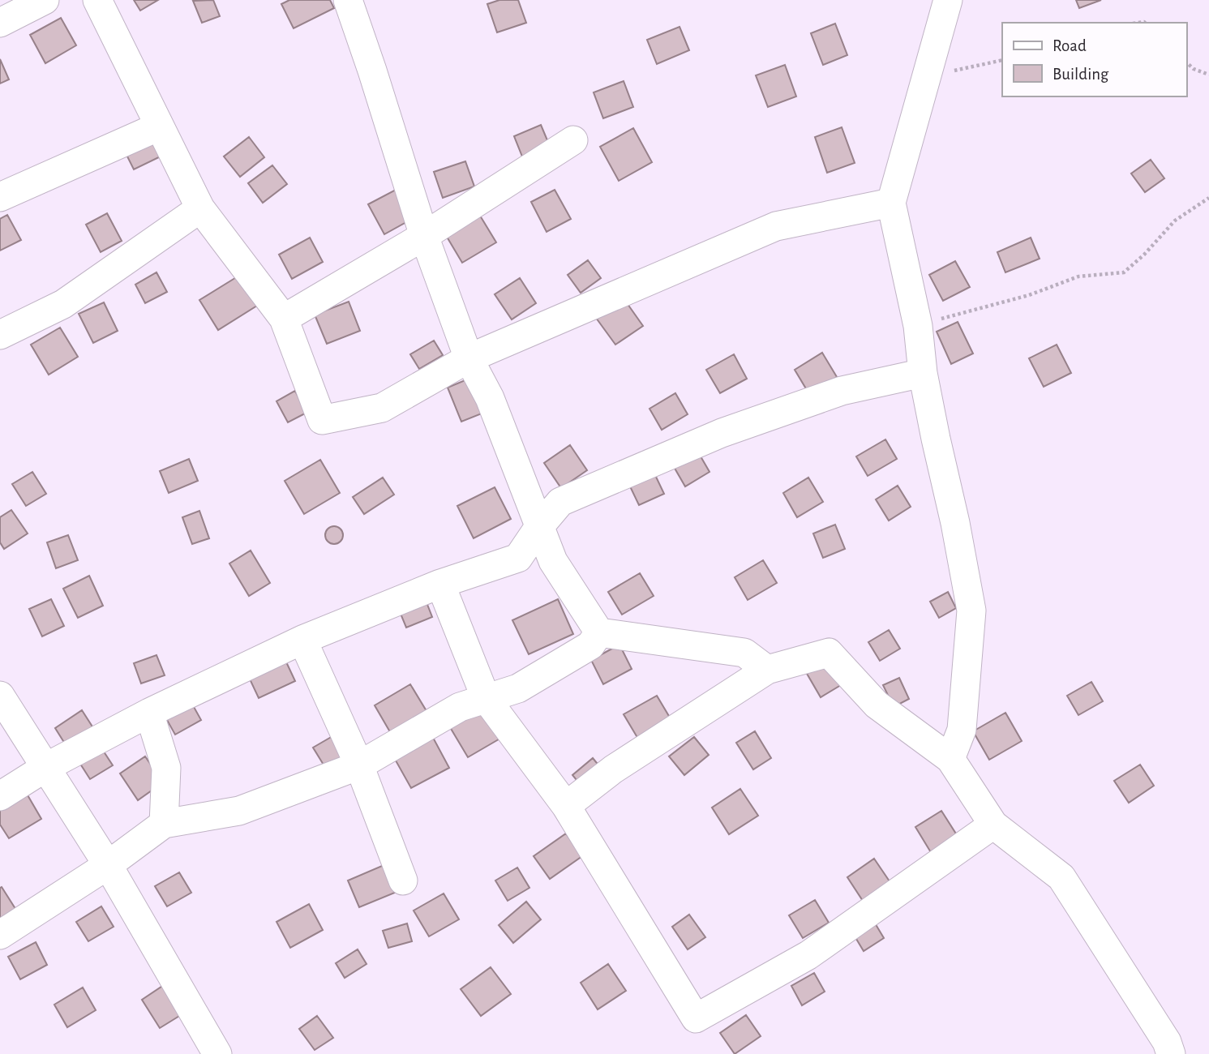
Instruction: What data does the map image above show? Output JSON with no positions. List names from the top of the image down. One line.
{"legend":["Road","Building"]}
